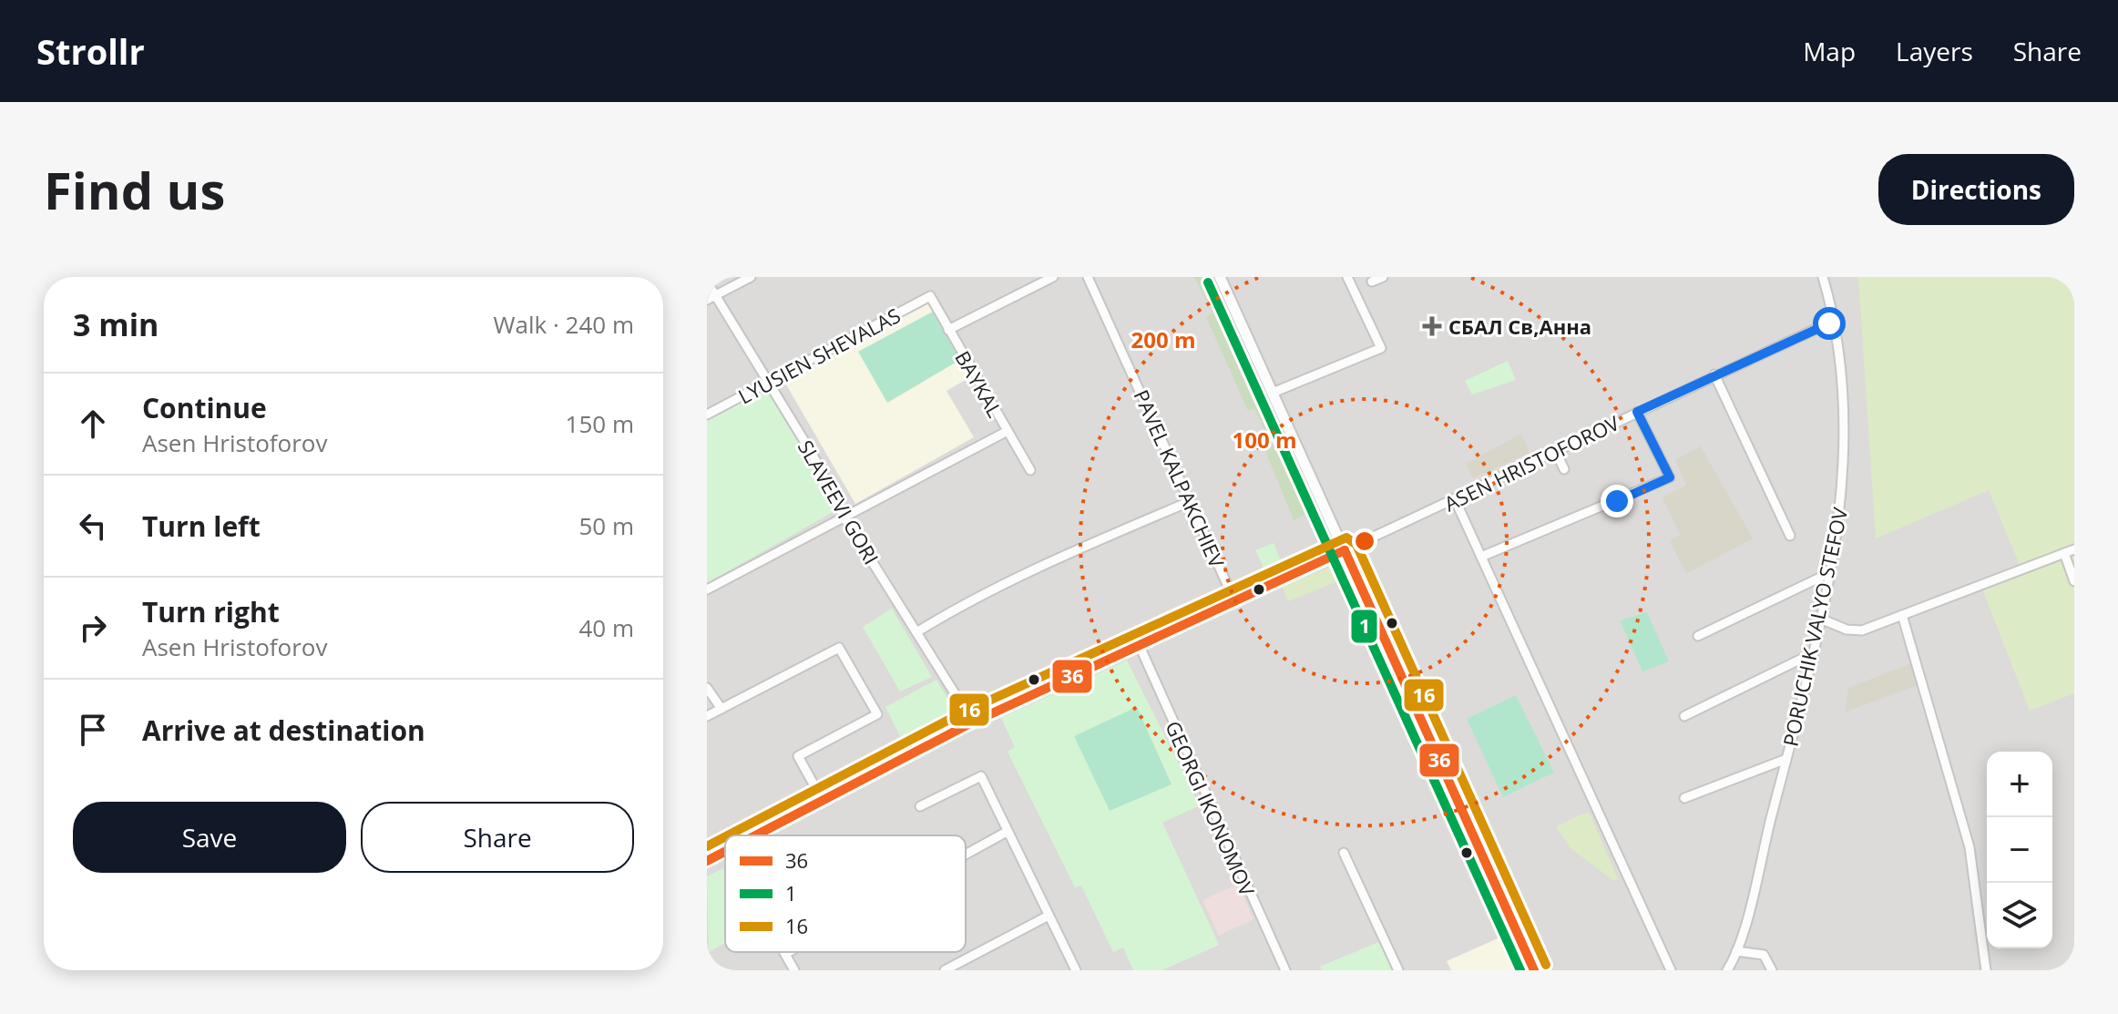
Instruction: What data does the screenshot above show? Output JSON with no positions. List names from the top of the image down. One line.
{"streets":{"street":["LYUSIEN SHEVALAS","BAYKAL","ASEN HRISTOFOROV","PAVEL KALPAKCHIEV","SLAVEEVI GORI","PORUCHIK VALYO STEFOV","GEORGI IKONOMOV"]},"crossings":[["LYUSIEN SHEVALAS","BAYKAL"],["LYUSIEN SHEVALAS","SLAVEEVI GORI"],["ASEN HRISTOFOROV","PORUCHIK VALYO STEFOV"]],"places":{"health":["СБАЛ Св,Анна"]},"lines":["transit line 1","transit line 16","transit line 36"],"legend":["36","1","16"],"page":{"header":"Strollr","nav":["Map","Layers","Share"],"buttons":["Directions",["Save","Share"]],"title":"Find us","heading":["3 min","Walk · 240 m"],"list":[["Continue","Asen Hristoforov","150 m"],["Turn left","50 m"],["Turn right","Asen Hristoforov","40 m"],"Arrive at destination"],"map_buttons":["+","−"]},"rings":["200 m","100 m"]}
